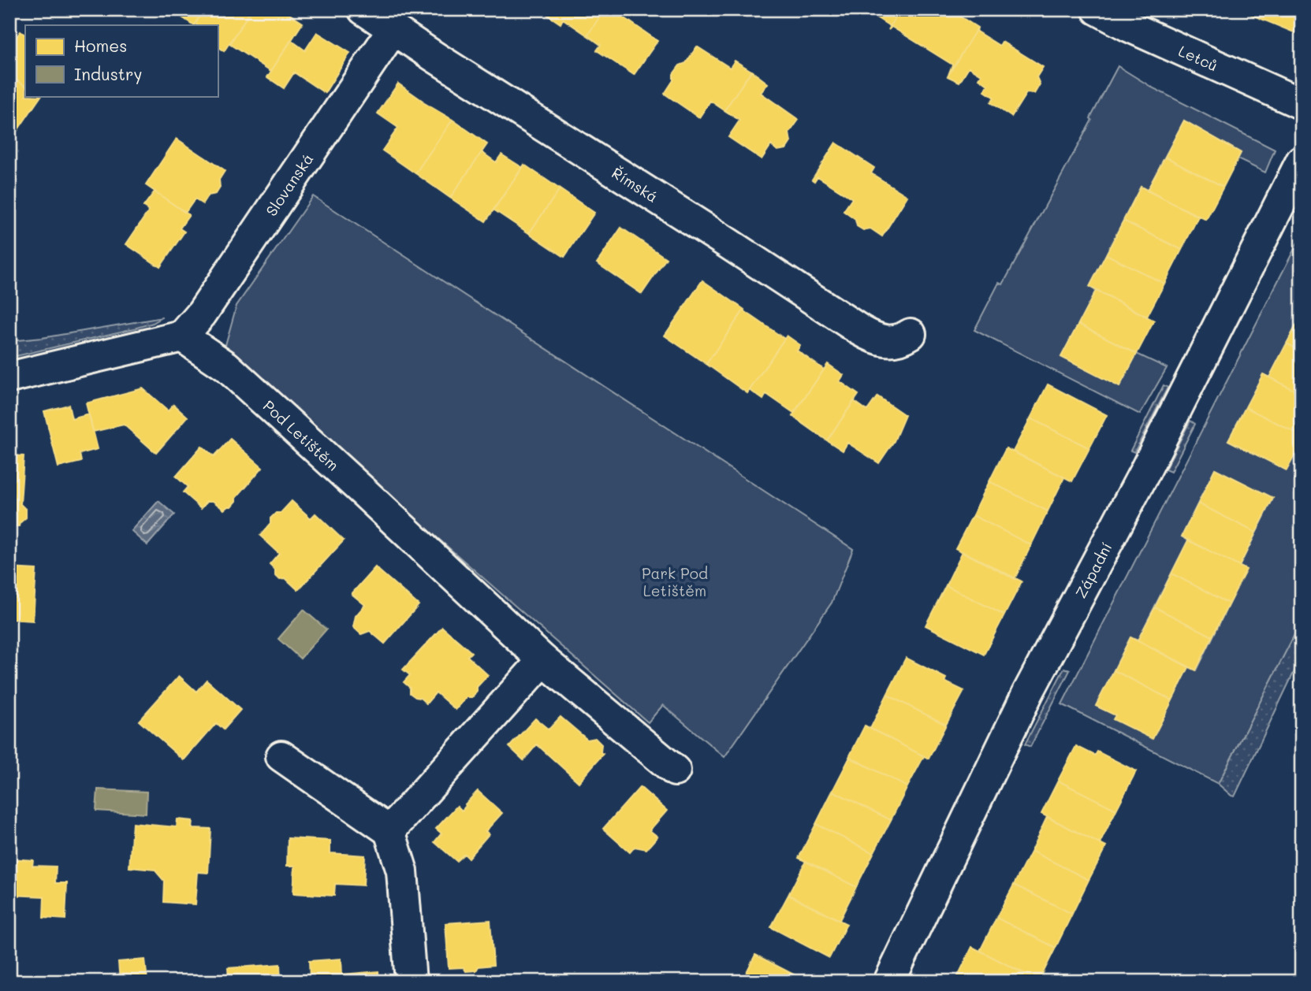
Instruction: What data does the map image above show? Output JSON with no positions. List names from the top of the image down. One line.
{"streets":{"street":["Letců","Římská","Slovanská","Pod Letištěm","Západní"]},"crossings":[["Římská","Slovanská"],["Slovanská","Pod Letištěm"]],"parks":["Park Pod Letištěm"],"legend":["Homes","Industry"]}
